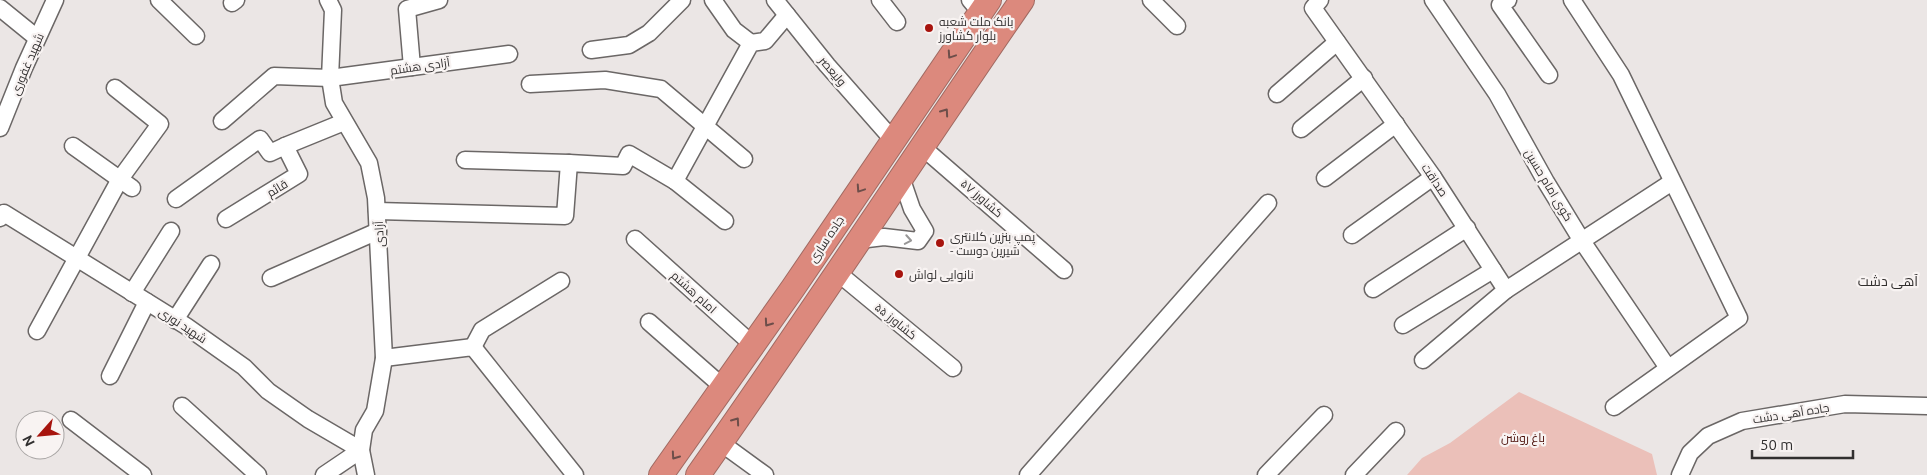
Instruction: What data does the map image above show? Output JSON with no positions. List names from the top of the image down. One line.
{"streets":{"highway":["جاده ساری"],"street":["شهید غفوری","آزادی هشتم","ولیعصر","صداقت","کوی امام حسین","قائم","کشاورز ۵۷","آزادی","امام هشتم","کشاورز ۵۵","شهید نوری","جاده آهی دشت"]},"crossings":[["آزادی هشتم","آزادی"],["ولیعصر","جاده ساری"],["آزادی","شهید نوری"],["جاده ساری","امام هشتم"]],"districts":["آهی دشت"],"parks":["باغ روشن"],"places":["بانک ملت شعبه بلوار کشاورز","پمپ بنزین کلانتری - شیرین دوست","نانوایی لواش"],"scale_bar":"50 m","north":"bottom left"}
